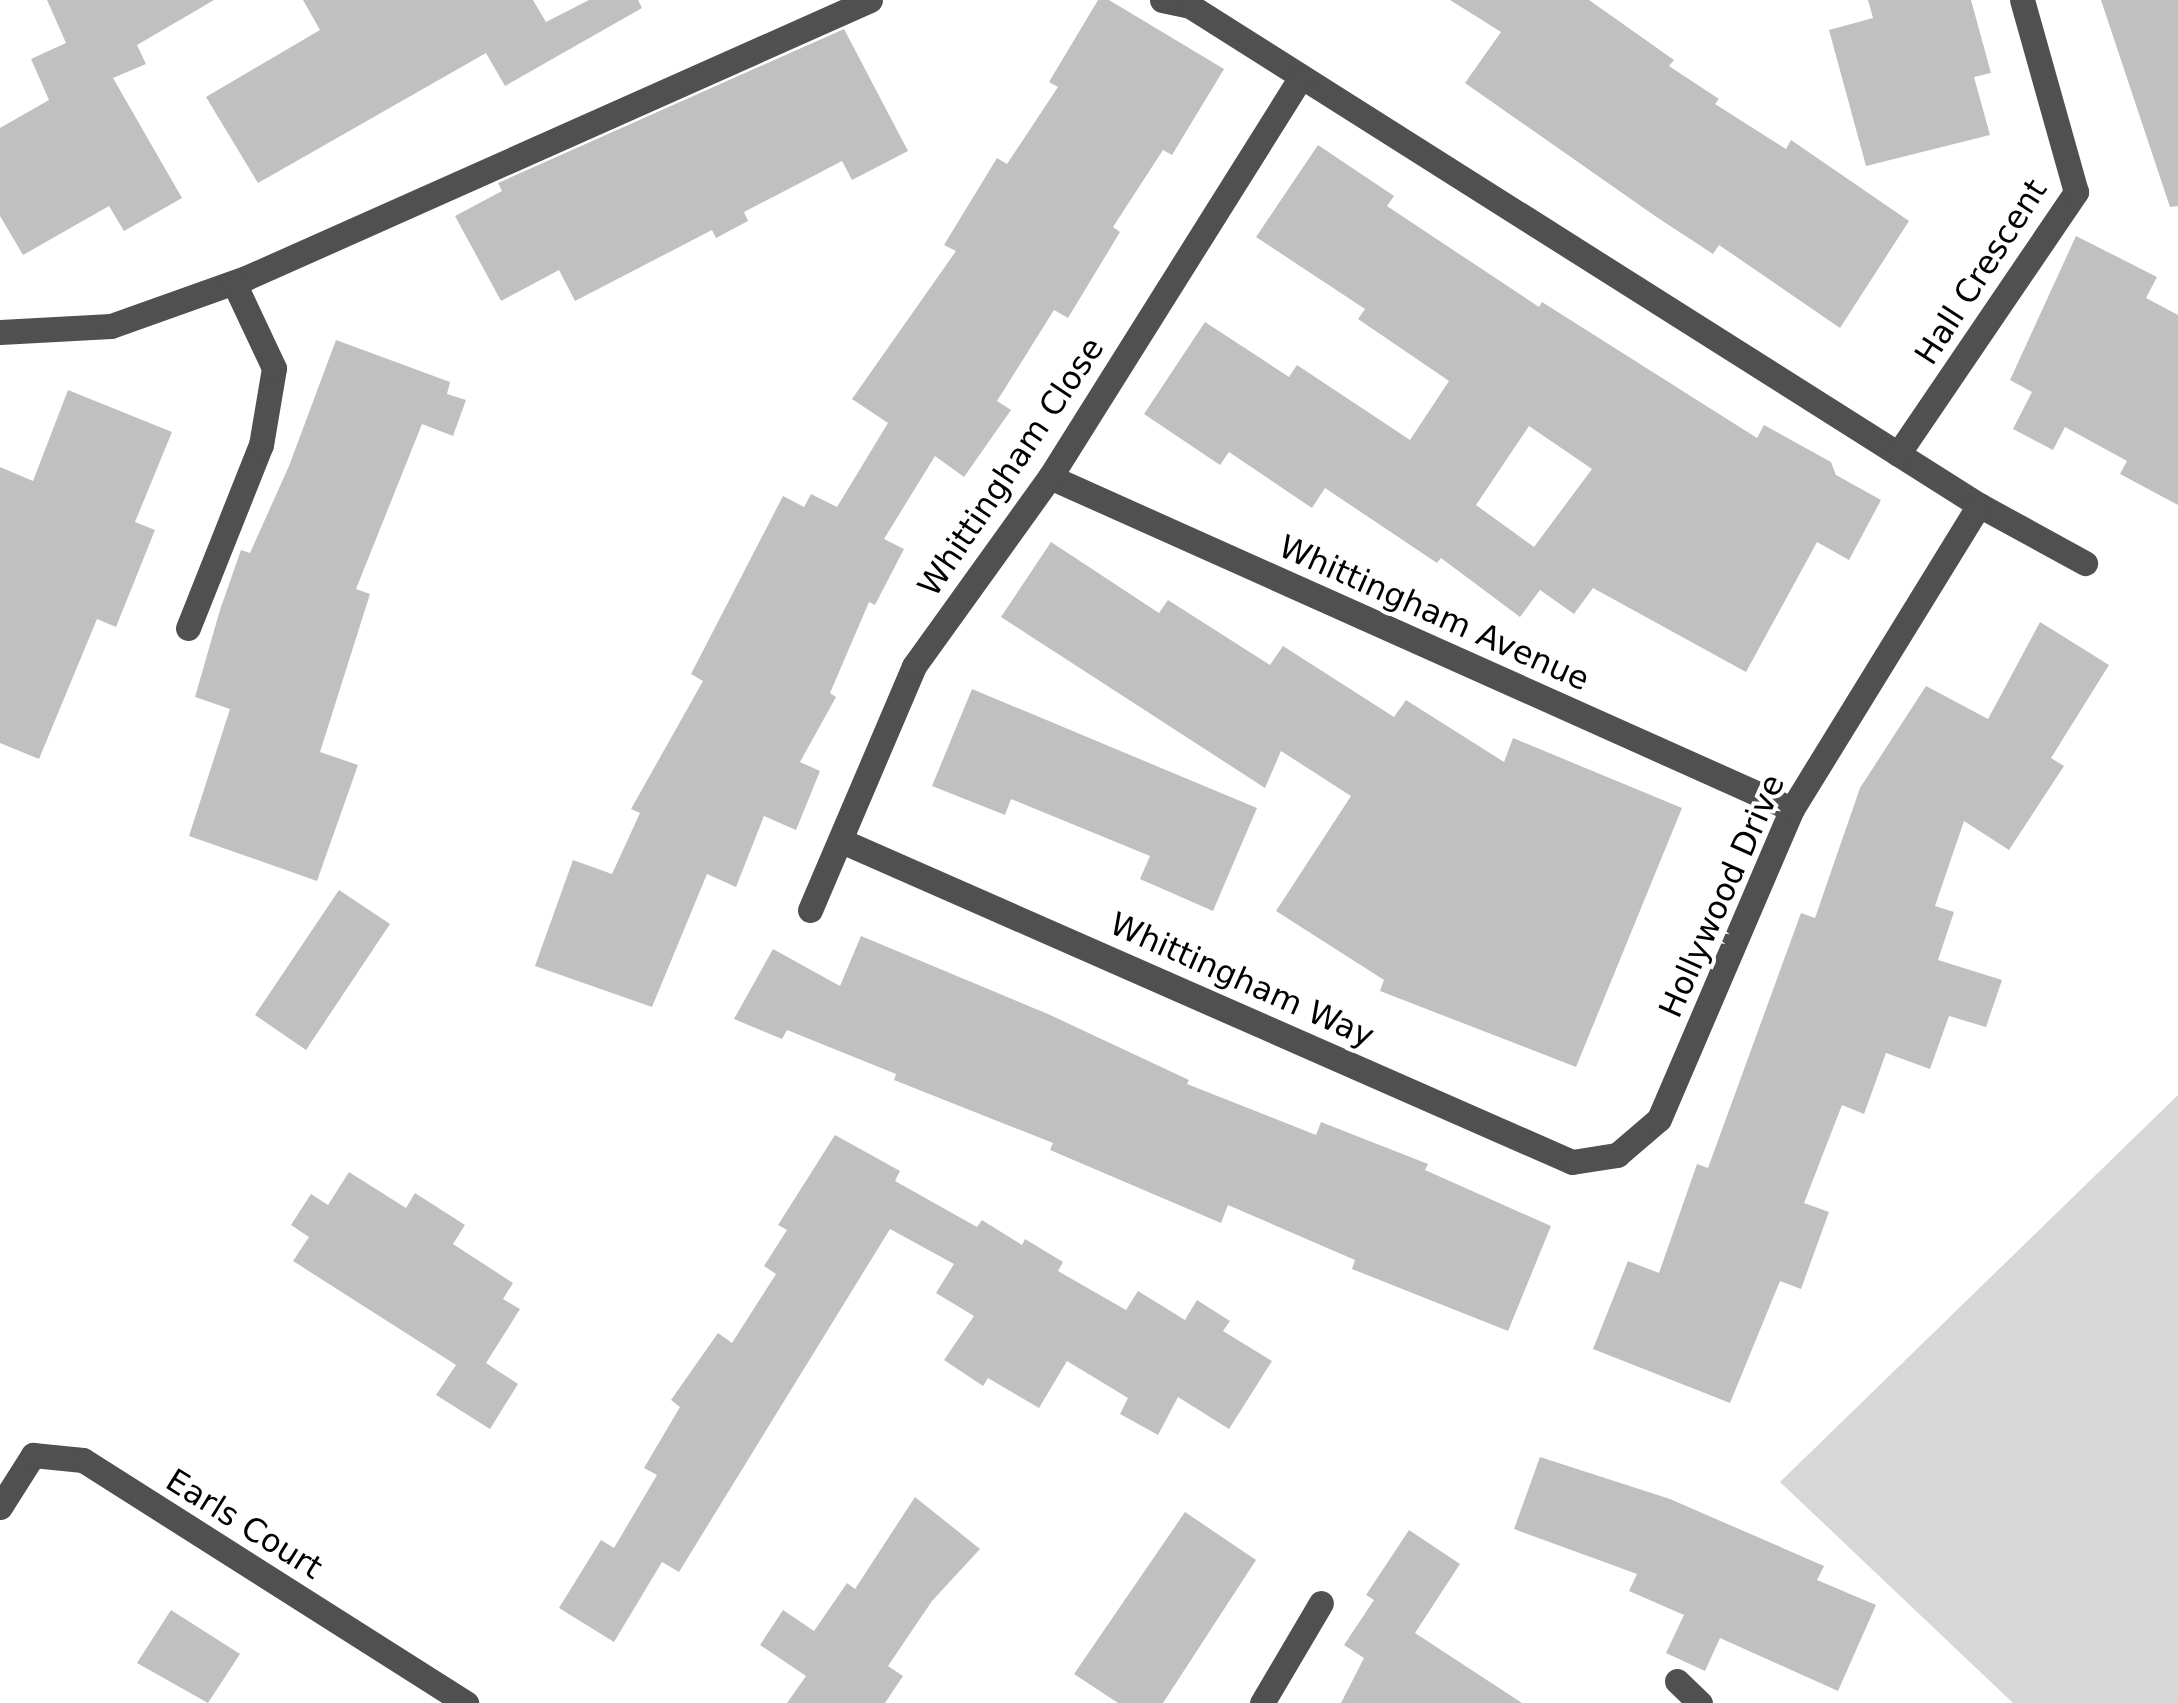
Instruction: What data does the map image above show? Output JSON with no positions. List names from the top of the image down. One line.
{"streets":{"street":["Hall Crescent","Whittingham Close","Whittingham Avenue","Hollywood Drive","Whittingham Way","Earls Court"]},"crossings":[["Whittingham Close","Whittingham Avenue"],["Whittingham Close","Whittingham Way"],["Whittingham Avenue","Hollywood Drive"],["Hollywood Drive","Whittingham Way"]]}
